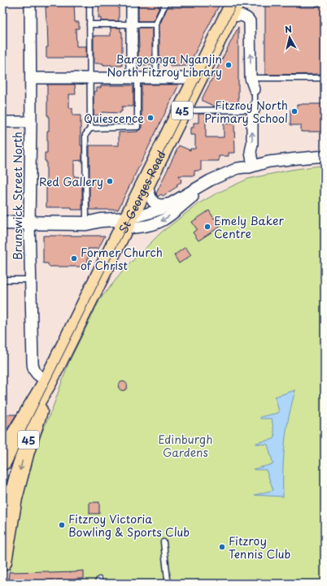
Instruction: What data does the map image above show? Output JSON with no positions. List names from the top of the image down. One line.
{"streets":{"highway":["45","St Georges Road"],"street":["Brunswick Street North"]},"crossings":[["St Georges Road","Brunswick Street North"]],"parks":["Edinburgh Gardens"],"places":["Bargoonga Nganjin North Fitzroy Library","Fitzroy North Primary School","Quiescence","Red Gallery","Emely Baker Centre","Former Church of Christ","Fitzroy Victoria Bowling & Sports Club","Fitzroy Tennis Club"],"north":"top"}
